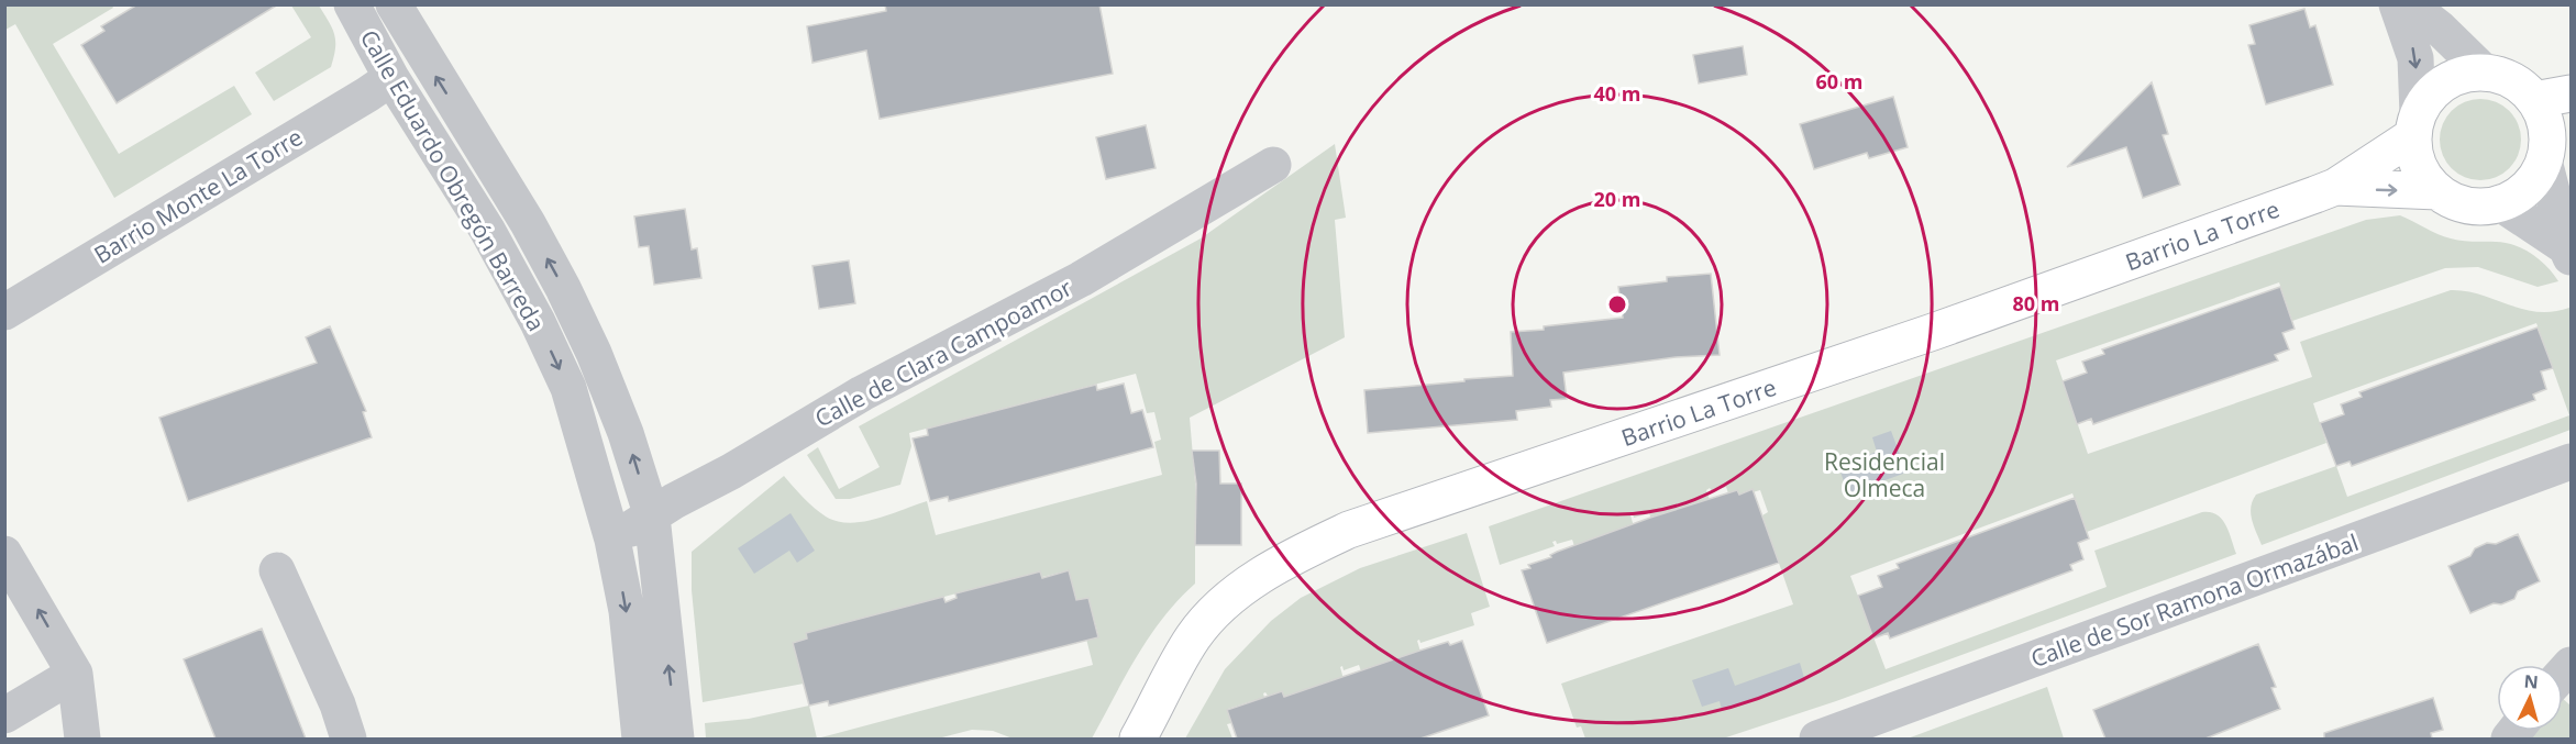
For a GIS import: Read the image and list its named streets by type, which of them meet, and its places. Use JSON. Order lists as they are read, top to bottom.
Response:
{
  "streets": {
    "main road": ["Barrio La Torre"],
    "street": [
      "Calle Eduardo Obregón Barreda",
      "Barrio Monte La Torre",
      "Calle de Clara Campoamor",
      "Calle de Sor Ramona Ormazábal"
    ]
  },
  "crossings": [
    ["Calle Eduardo Obregón Barreda", "Barrio Monte La Torre"],
    ["Calle Eduardo Obregón Barreda", "Calle de Clara Campoamor"]
  ],
  "parks": ["Residencial Olmeca"],
  "north": "top",
  "rings": [
    "60 m",
    "40 m",
    "20 m",
    "80 m"
  ]
}
